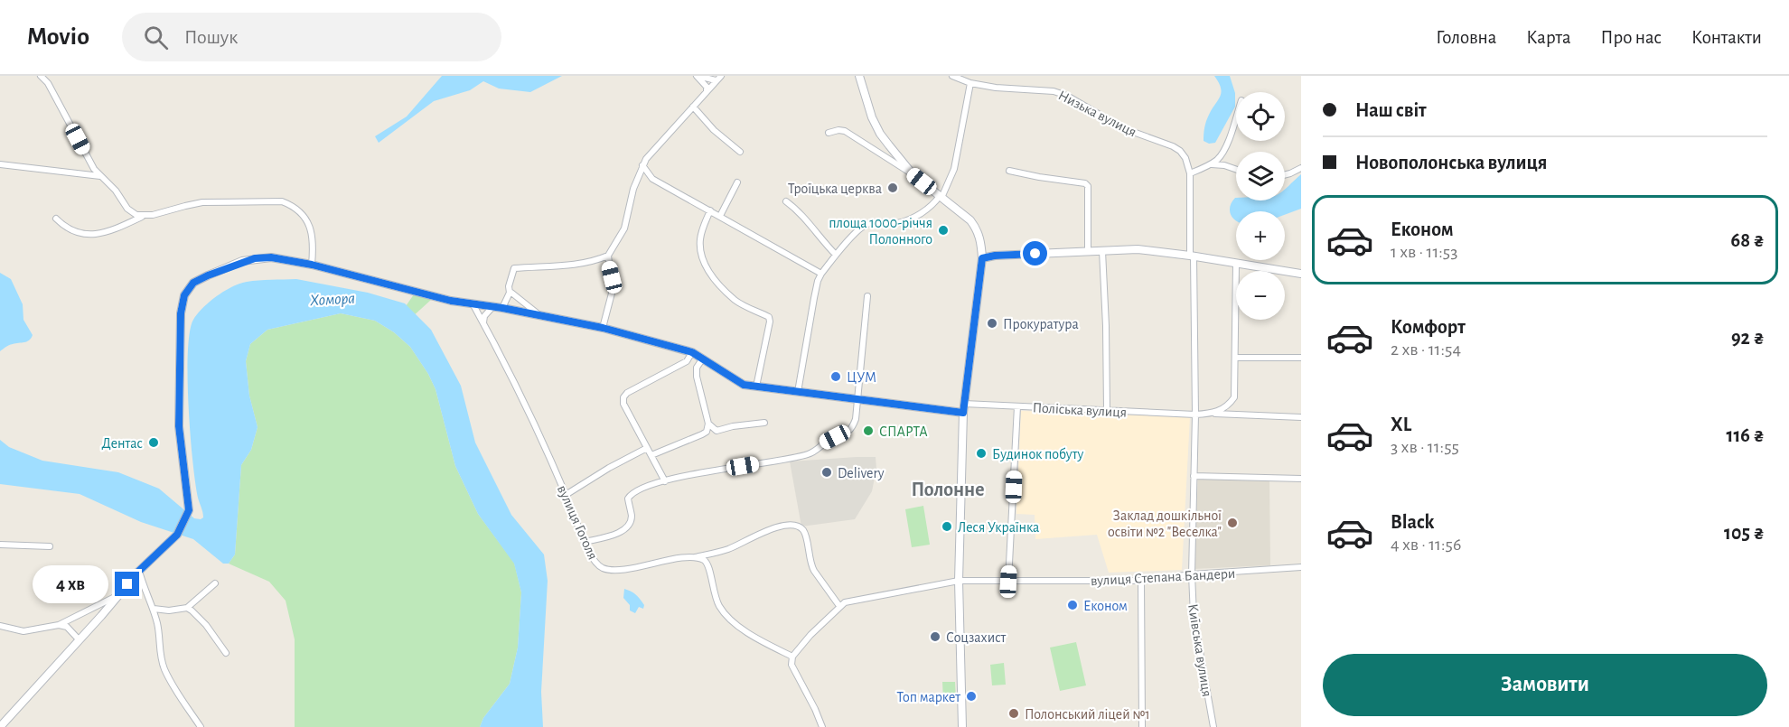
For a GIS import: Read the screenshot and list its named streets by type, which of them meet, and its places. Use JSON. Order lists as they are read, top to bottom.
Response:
{
  "streets": {
    "street": [
      "Низька вулиця",
      "Поліська вулиця",
      "вулиця Гоголя",
      "вулиця Степана Бандери",
      "Київська вулиця"
    ]
  },
  "crossings": [
    ["Низька вулиця", "Київська вулиця"],
    ["Поліська вулиця", "Київська вулиця"],
    ["вулиця Гоголя", "вулиця Степана Бандери"],
    ["вулиця Степана Бандери", "Київська вулиця"]
  ],
  "districts": ["Полонне"],
  "water": ["Хомора"],
  "places": [
    "Троїцька церква",
    "площа 1000-річчя Полонного",
    "Прокуратура",
    "ЦУМ",
    "СПАРТА",
    "Дентас",
    "Будинок побуту",
    "Delivery",
    "Заклад дошкільної освіти №2 \"Веселка\"",
    "Леся Українка",
    "Економ",
    "Соцзахист",
    "Топ маркет",
    "Полонський ліцей №1"
  ],
  "page": {
    "header": "Movio",
    "search": "Пошук",
    "nav": [
      "Головна",
      "Карта",
      "Про нас",
      "Контакти"
    ],
    "banner": ["Наш світ", "Новополонська вулиця"],
    "map_buttons": ["+", "−"],
    "list": [
      {
        "name": "Економ",
        "note": "1 хв · 11:53",
        "value": "68 ₴"
      },
      {
        "name": "Комфорт",
        "note": "2 хв · 11:54",
        "value": "92 ₴"
      },
      {
        "name": "XL",
        "note": "3 хв · 11:55",
        "value": "116 ₴"
      },
      {
        "name": "Black",
        "note": "4 хв · 11:56",
        "value": "105 ₴"
      }
    ],
    "bubble": "4 хв",
    "buttons": "Замовити"
  }
}
